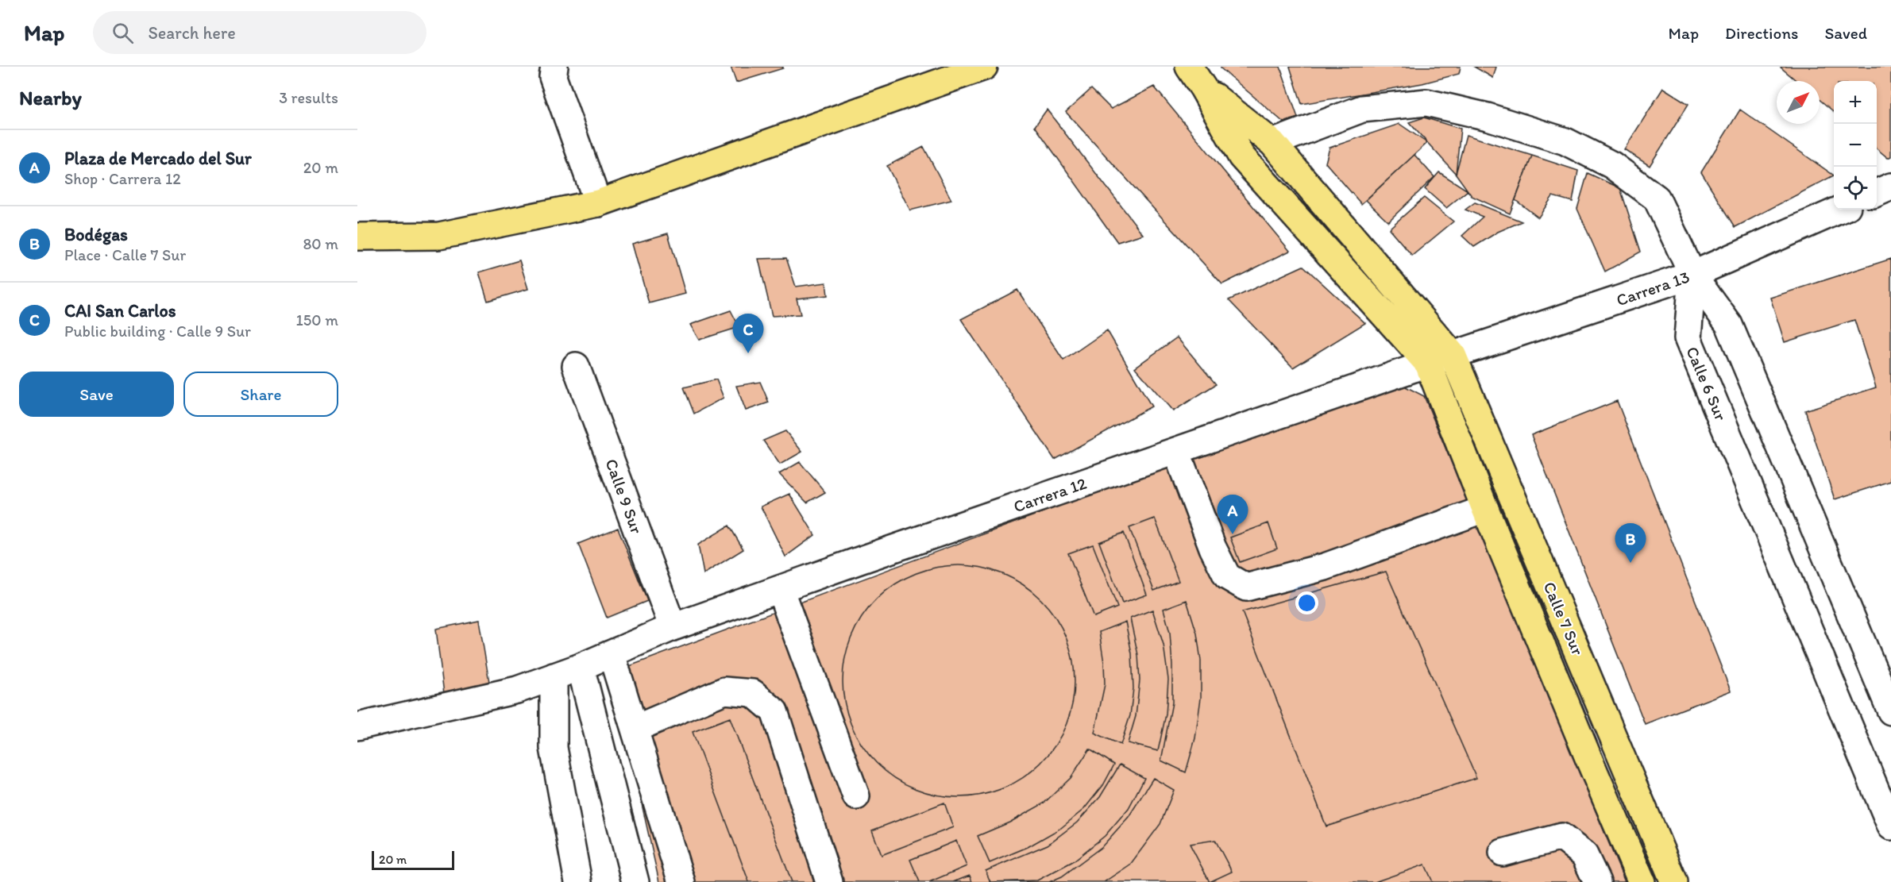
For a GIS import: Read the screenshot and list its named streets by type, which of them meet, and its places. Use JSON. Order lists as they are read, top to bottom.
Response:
{
  "streets": {
    "main road": ["Calle 7 Sur"],
    "street": [
      "Carrera 13",
      "Calle 6 Sur",
      "Carrera 12",
      "Calle 9 Sur"
    ]
  },
  "crossings": [
    ["Carrera 13", "Calle 6 Sur"],
    ["Carrera 13", "Carrera 12"],
    ["Carrera 13", "Calle 7 Sur"],
    ["Carrera 12", "Calle 9 Sur"],
    ["Carrera 12", "Calle 7 Sur"]
  ],
  "scale_bar": "20 m",
  "north": "top right",
  "page": {
    "header": "Map",
    "search": "Search here",
    "nav": ["Map", "Directions", "Saved"],
    "heading": ["Nearby", "3 results"],
    "map_buttons": ["+", "−"],
    "list": [
      {
        "mark": "A",
        "name": "Plaza de Mercado del Sur",
        "note": "Shop · Carrera 12",
        "value": "20 m"
      },
      {
        "mark": "B",
        "name": "Bodégas",
        "note": "Place · Calle 7 Sur",
        "value": "80 m"
      },
      {
        "mark": "C",
        "name": "CAI San Carlos",
        "note": "Public building · Calle 9 Sur",
        "value": "150 m"
      }
    ],
    "pins": ["C", "A", "B"],
    "buttons": ["Save", "Share"],
    "scale": "20 m"
  }
}
